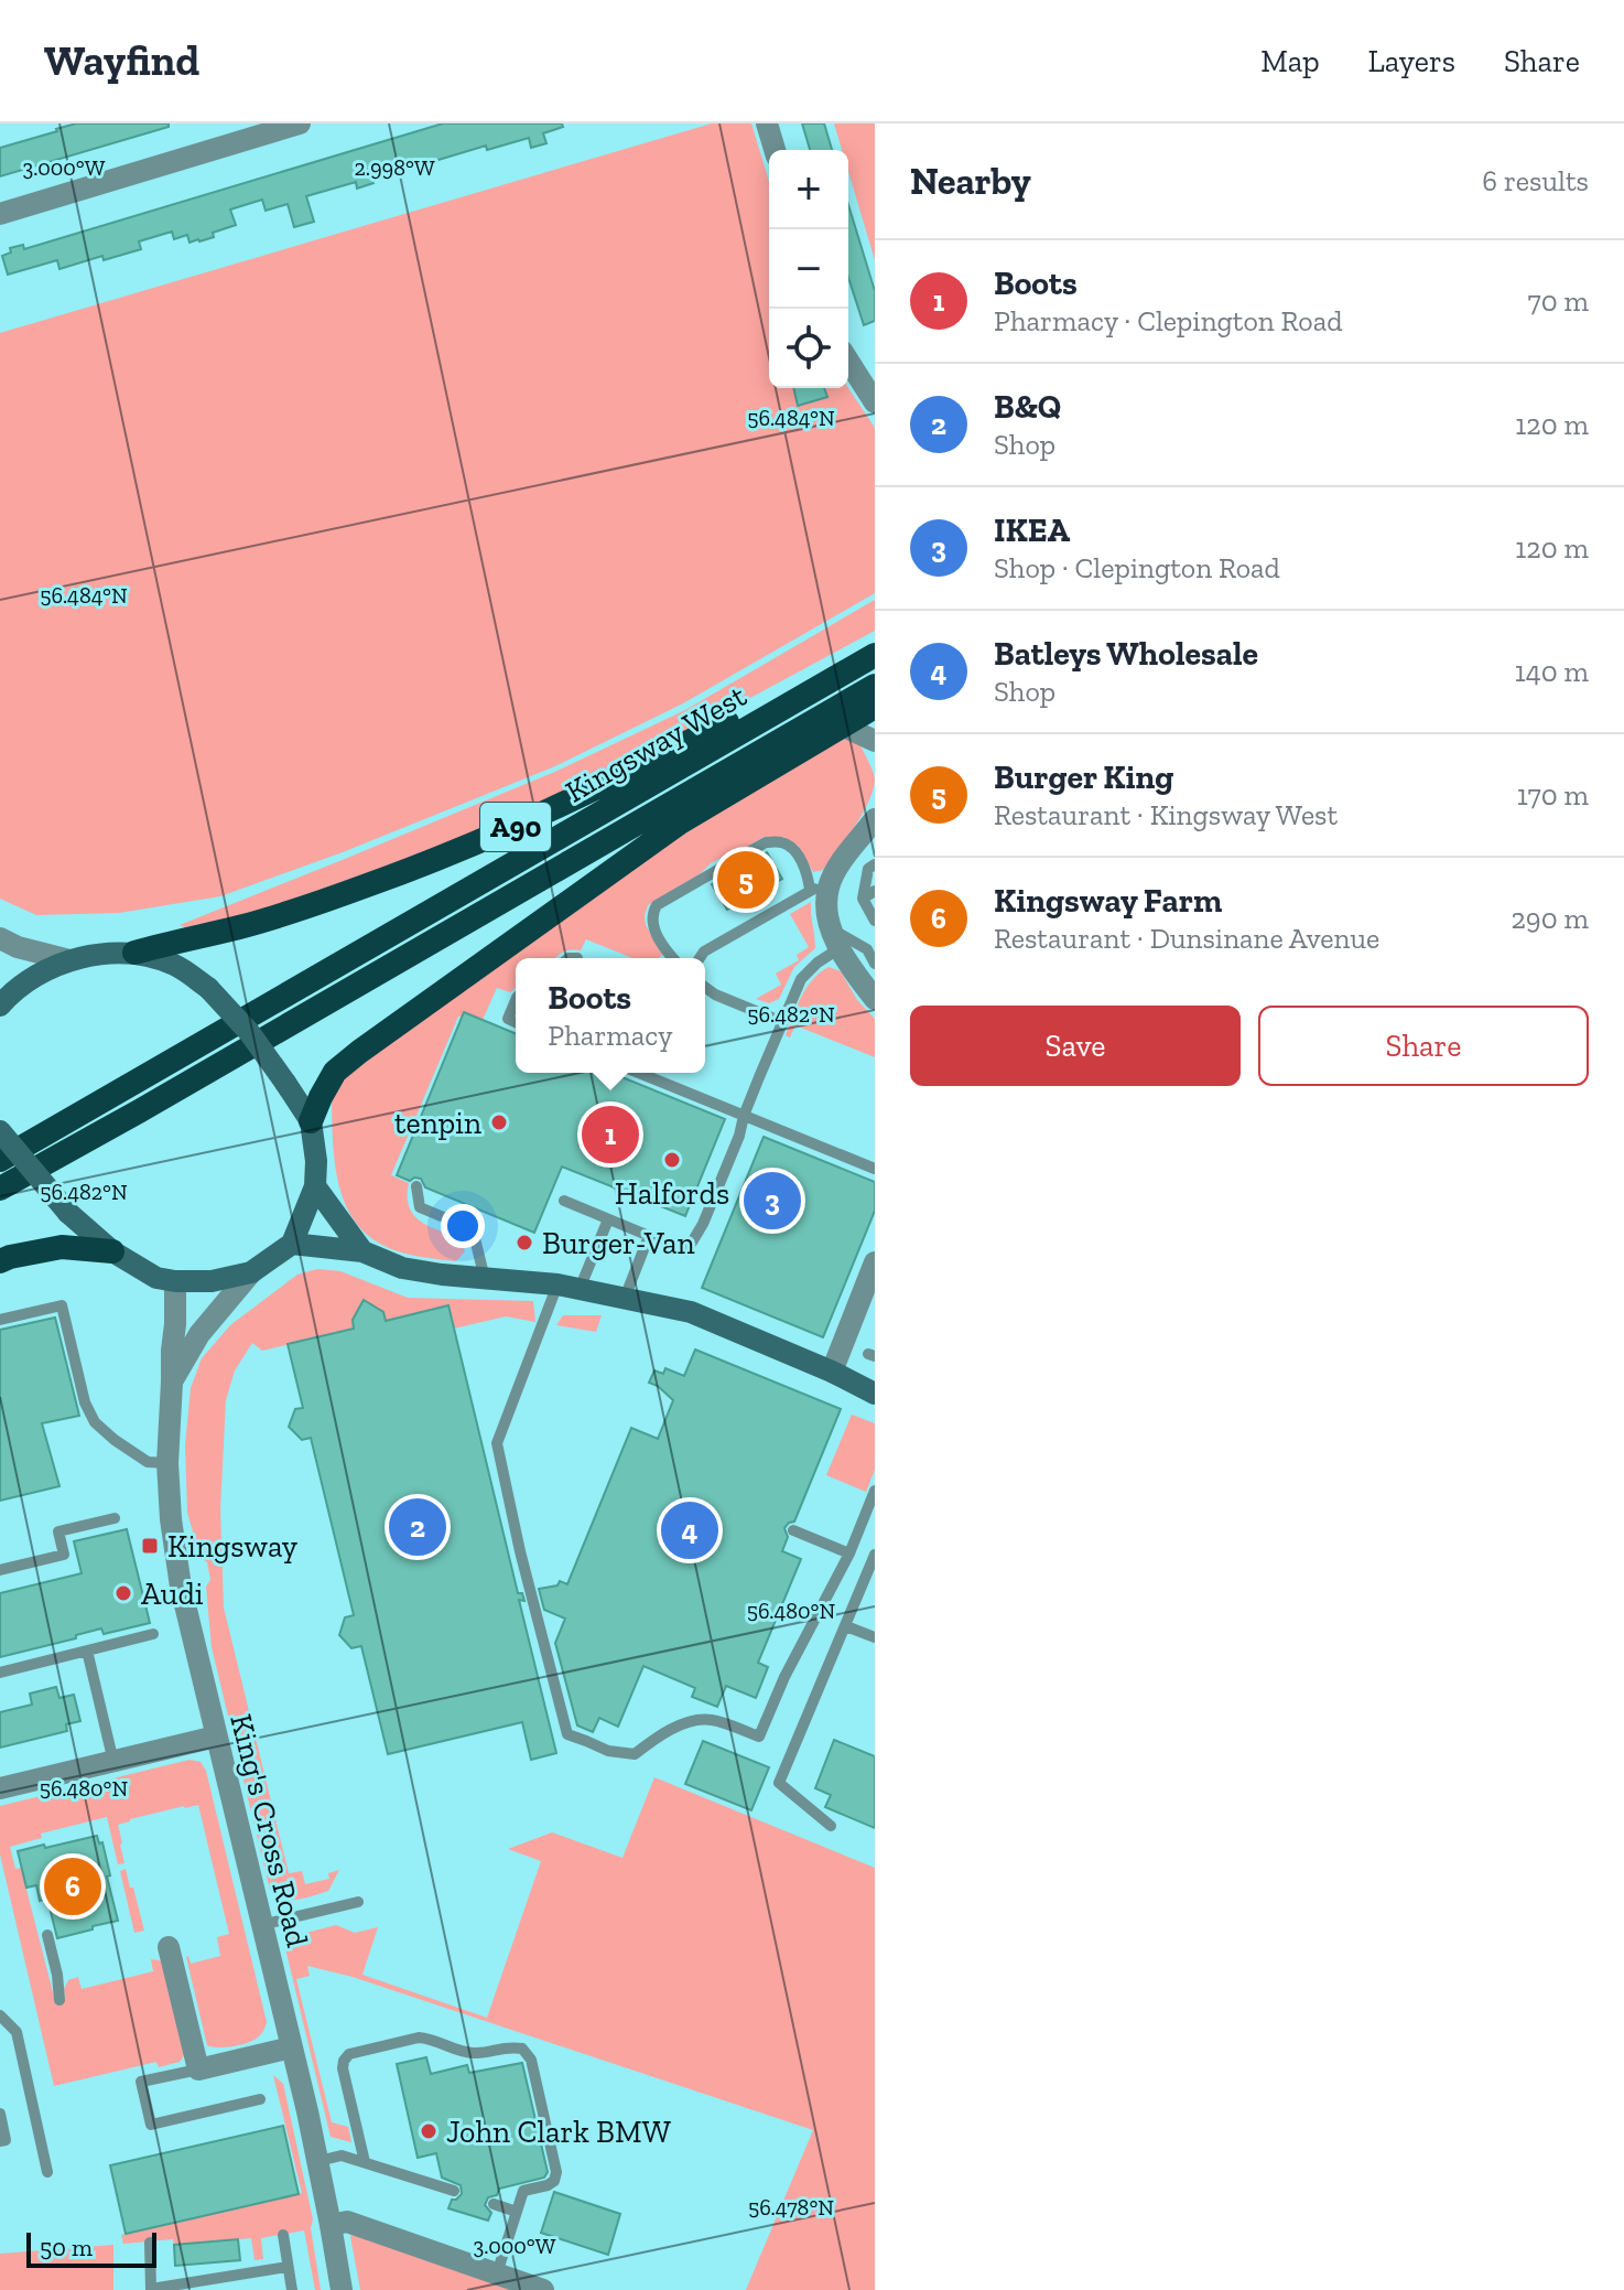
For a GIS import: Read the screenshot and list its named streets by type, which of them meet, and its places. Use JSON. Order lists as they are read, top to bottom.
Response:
{
  "streets": {
    "highway": ["Kingsway West", "A90"],
    "street": ["King's Cross Road"]
  },
  "places": {
    "other": [
      "tenpin",
      "Halfords",
      "Burger-Van",
      "Audi",
      "John Clark BMW"
    ],
    "transit": ["Kingsway"]
  },
  "scale_bar": "50 m",
  "page": {
    "header": "Wayfind",
    "nav": ["Map", "Layers", "Share"],
    "heading": ["Nearby", "6 results"],
    "map_buttons": ["+", "−"],
    "list": [
      {
        "mark": "1",
        "name": "Boots",
        "note": "Pharmacy · Clepington Road",
        "value": "70 m"
      },
      {
        "mark": "2",
        "name": "B&Q",
        "note": "Shop",
        "value": "120 m"
      },
      {
        "mark": "3",
        "name": "IKEA",
        "note": "Shop · Clepington Road",
        "value": "120 m"
      },
      {
        "mark": "4",
        "name": "Batleys Wholesale",
        "note": "Shop",
        "value": "140 m"
      },
      {
        "mark": "5",
        "name": "Burger King",
        "note": "Restaurant · Kingsway West",
        "value": "170 m"
      },
      {
        "mark": "6",
        "name": "Kingsway Farm",
        "note": "Restaurant · Dunsinane Avenue",
        "value": "290 m"
      }
    ],
    "pins": [
      "5",
      "1",
      "3",
      "2",
      "4",
      "6"
    ],
    "popup": ["Boots", "Pharmacy"],
    "buttons": ["Save", "Share"],
    "scale": "50 m"
  },
  "coordinates": [
    "3.000°W",
    "2.998°W",
    "56.484°N",
    "56.482°N",
    "56.480°N",
    "56.478°N"
  ]
}
